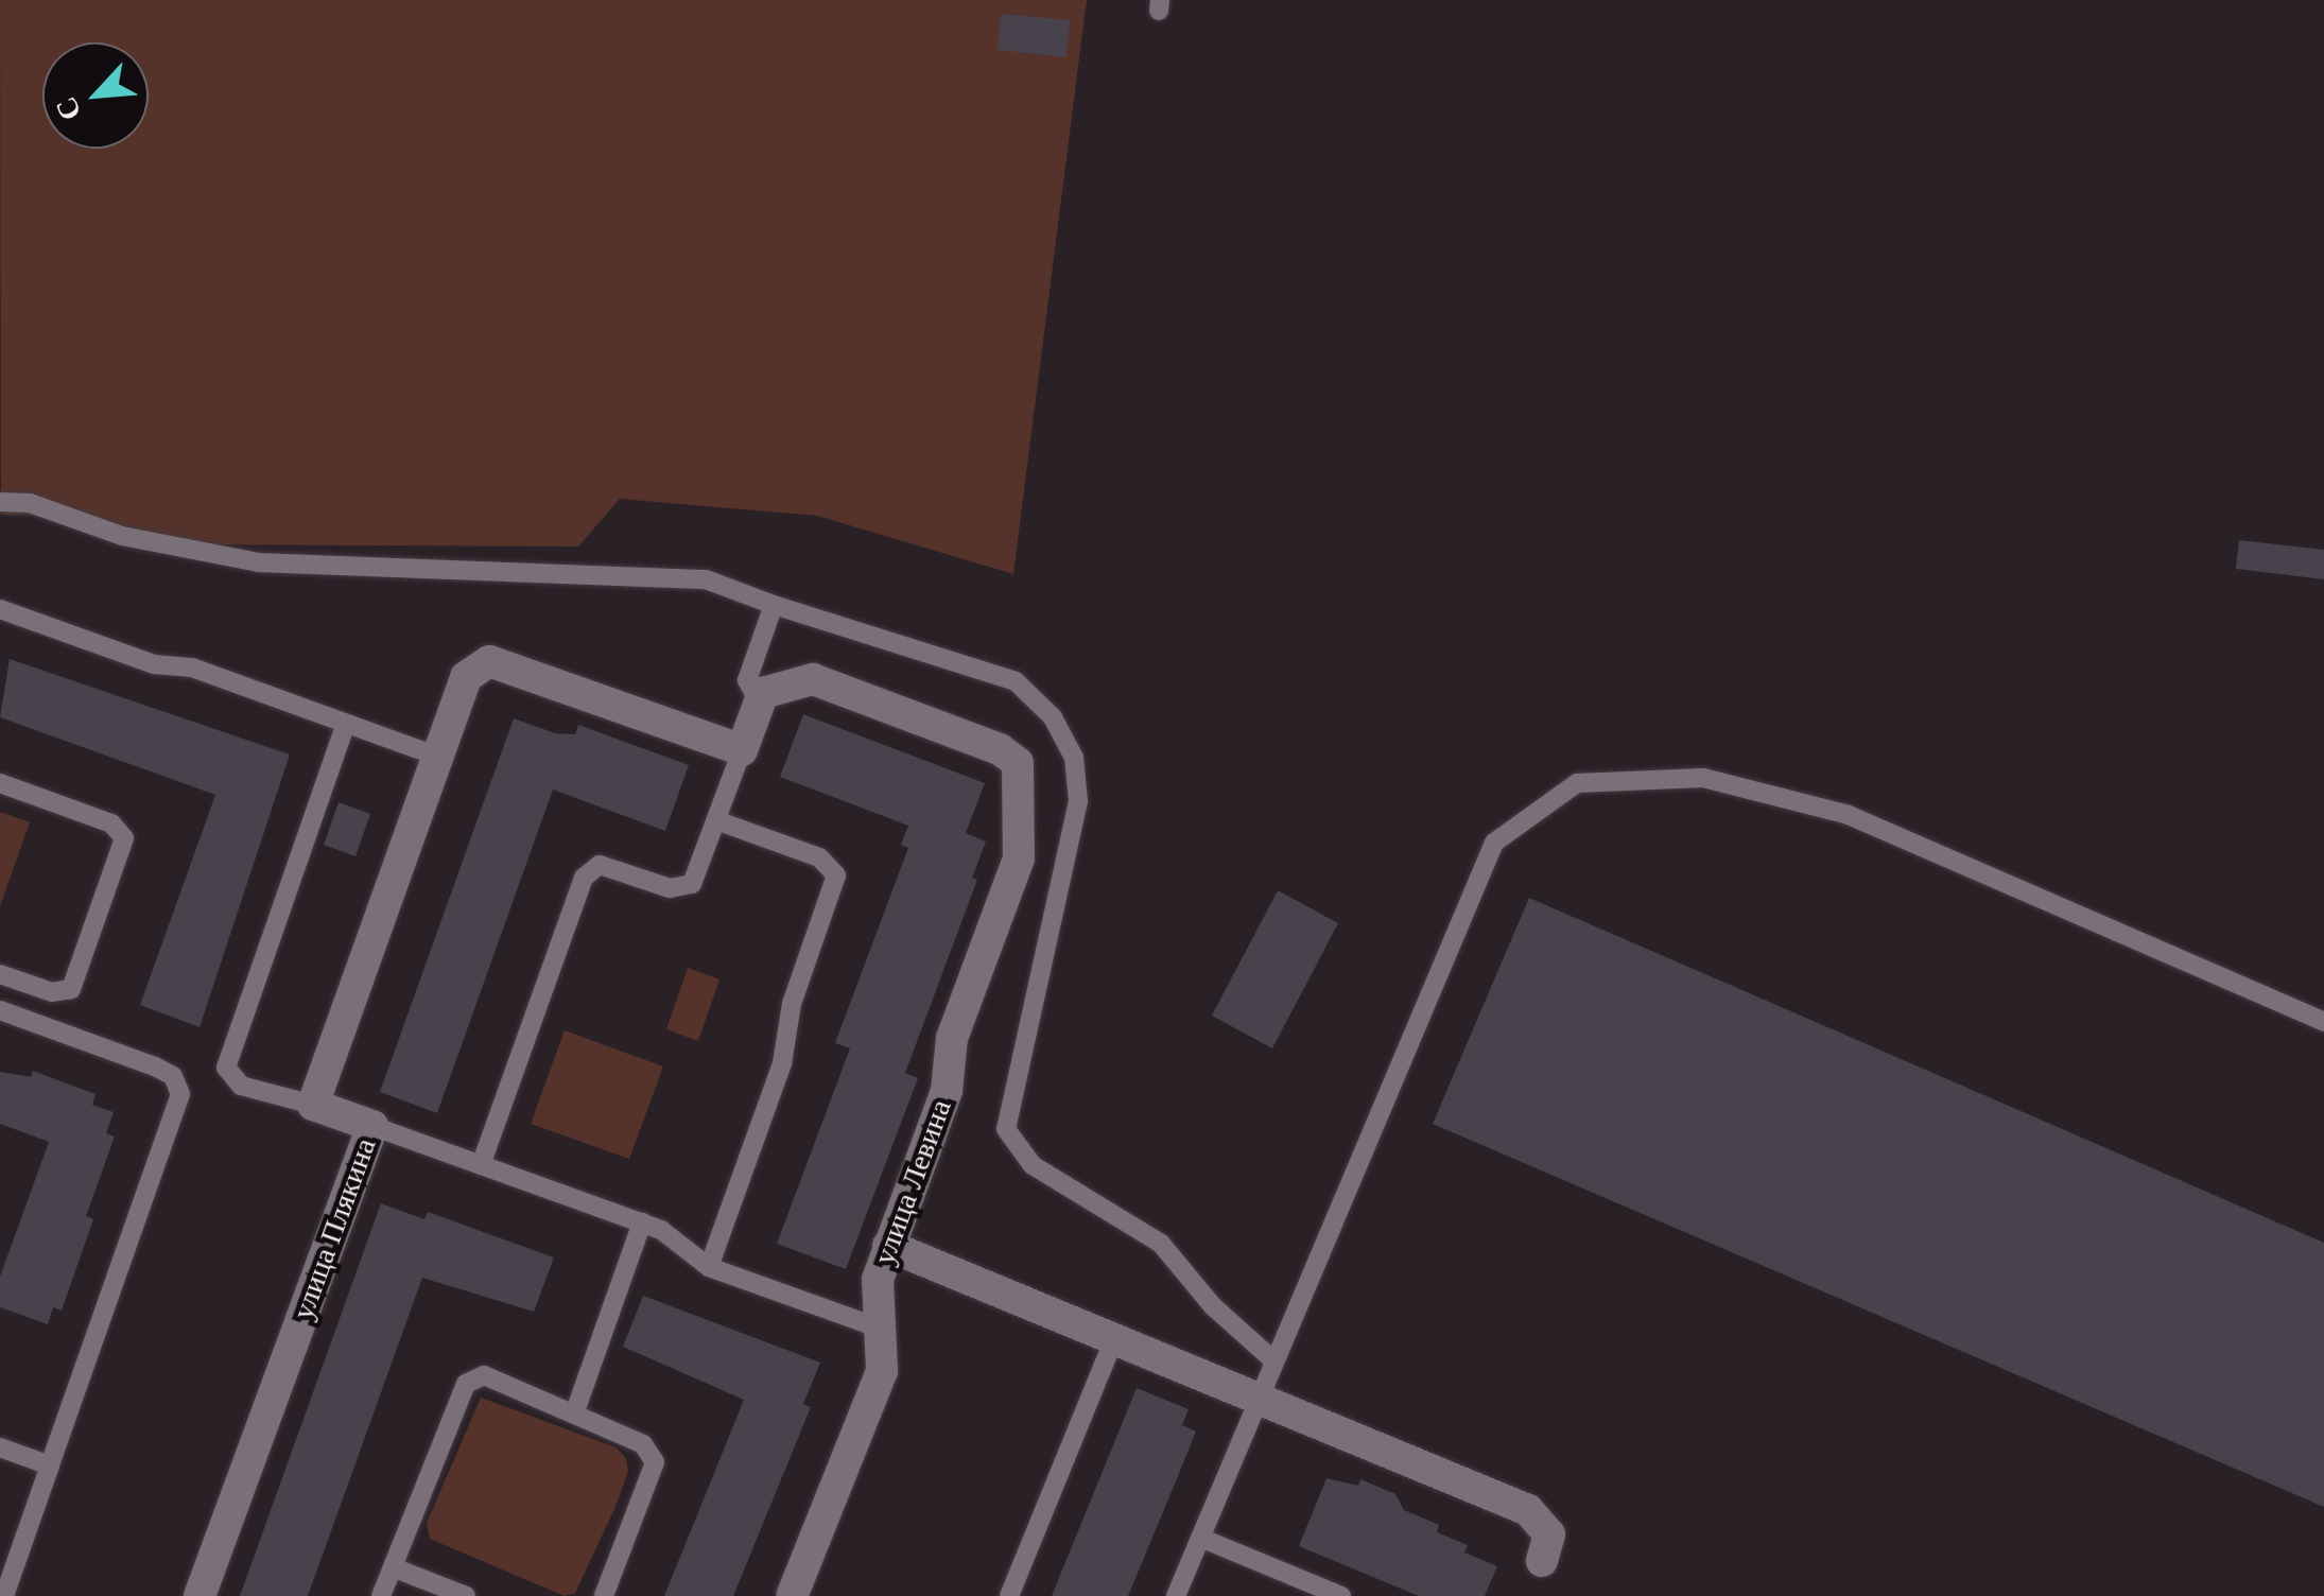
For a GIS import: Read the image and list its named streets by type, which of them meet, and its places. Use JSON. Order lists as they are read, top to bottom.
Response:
{
  "streets": {
    "street": ["улица Левина", "улица Плякина"]
  },
  "north": "bottom left"
}
